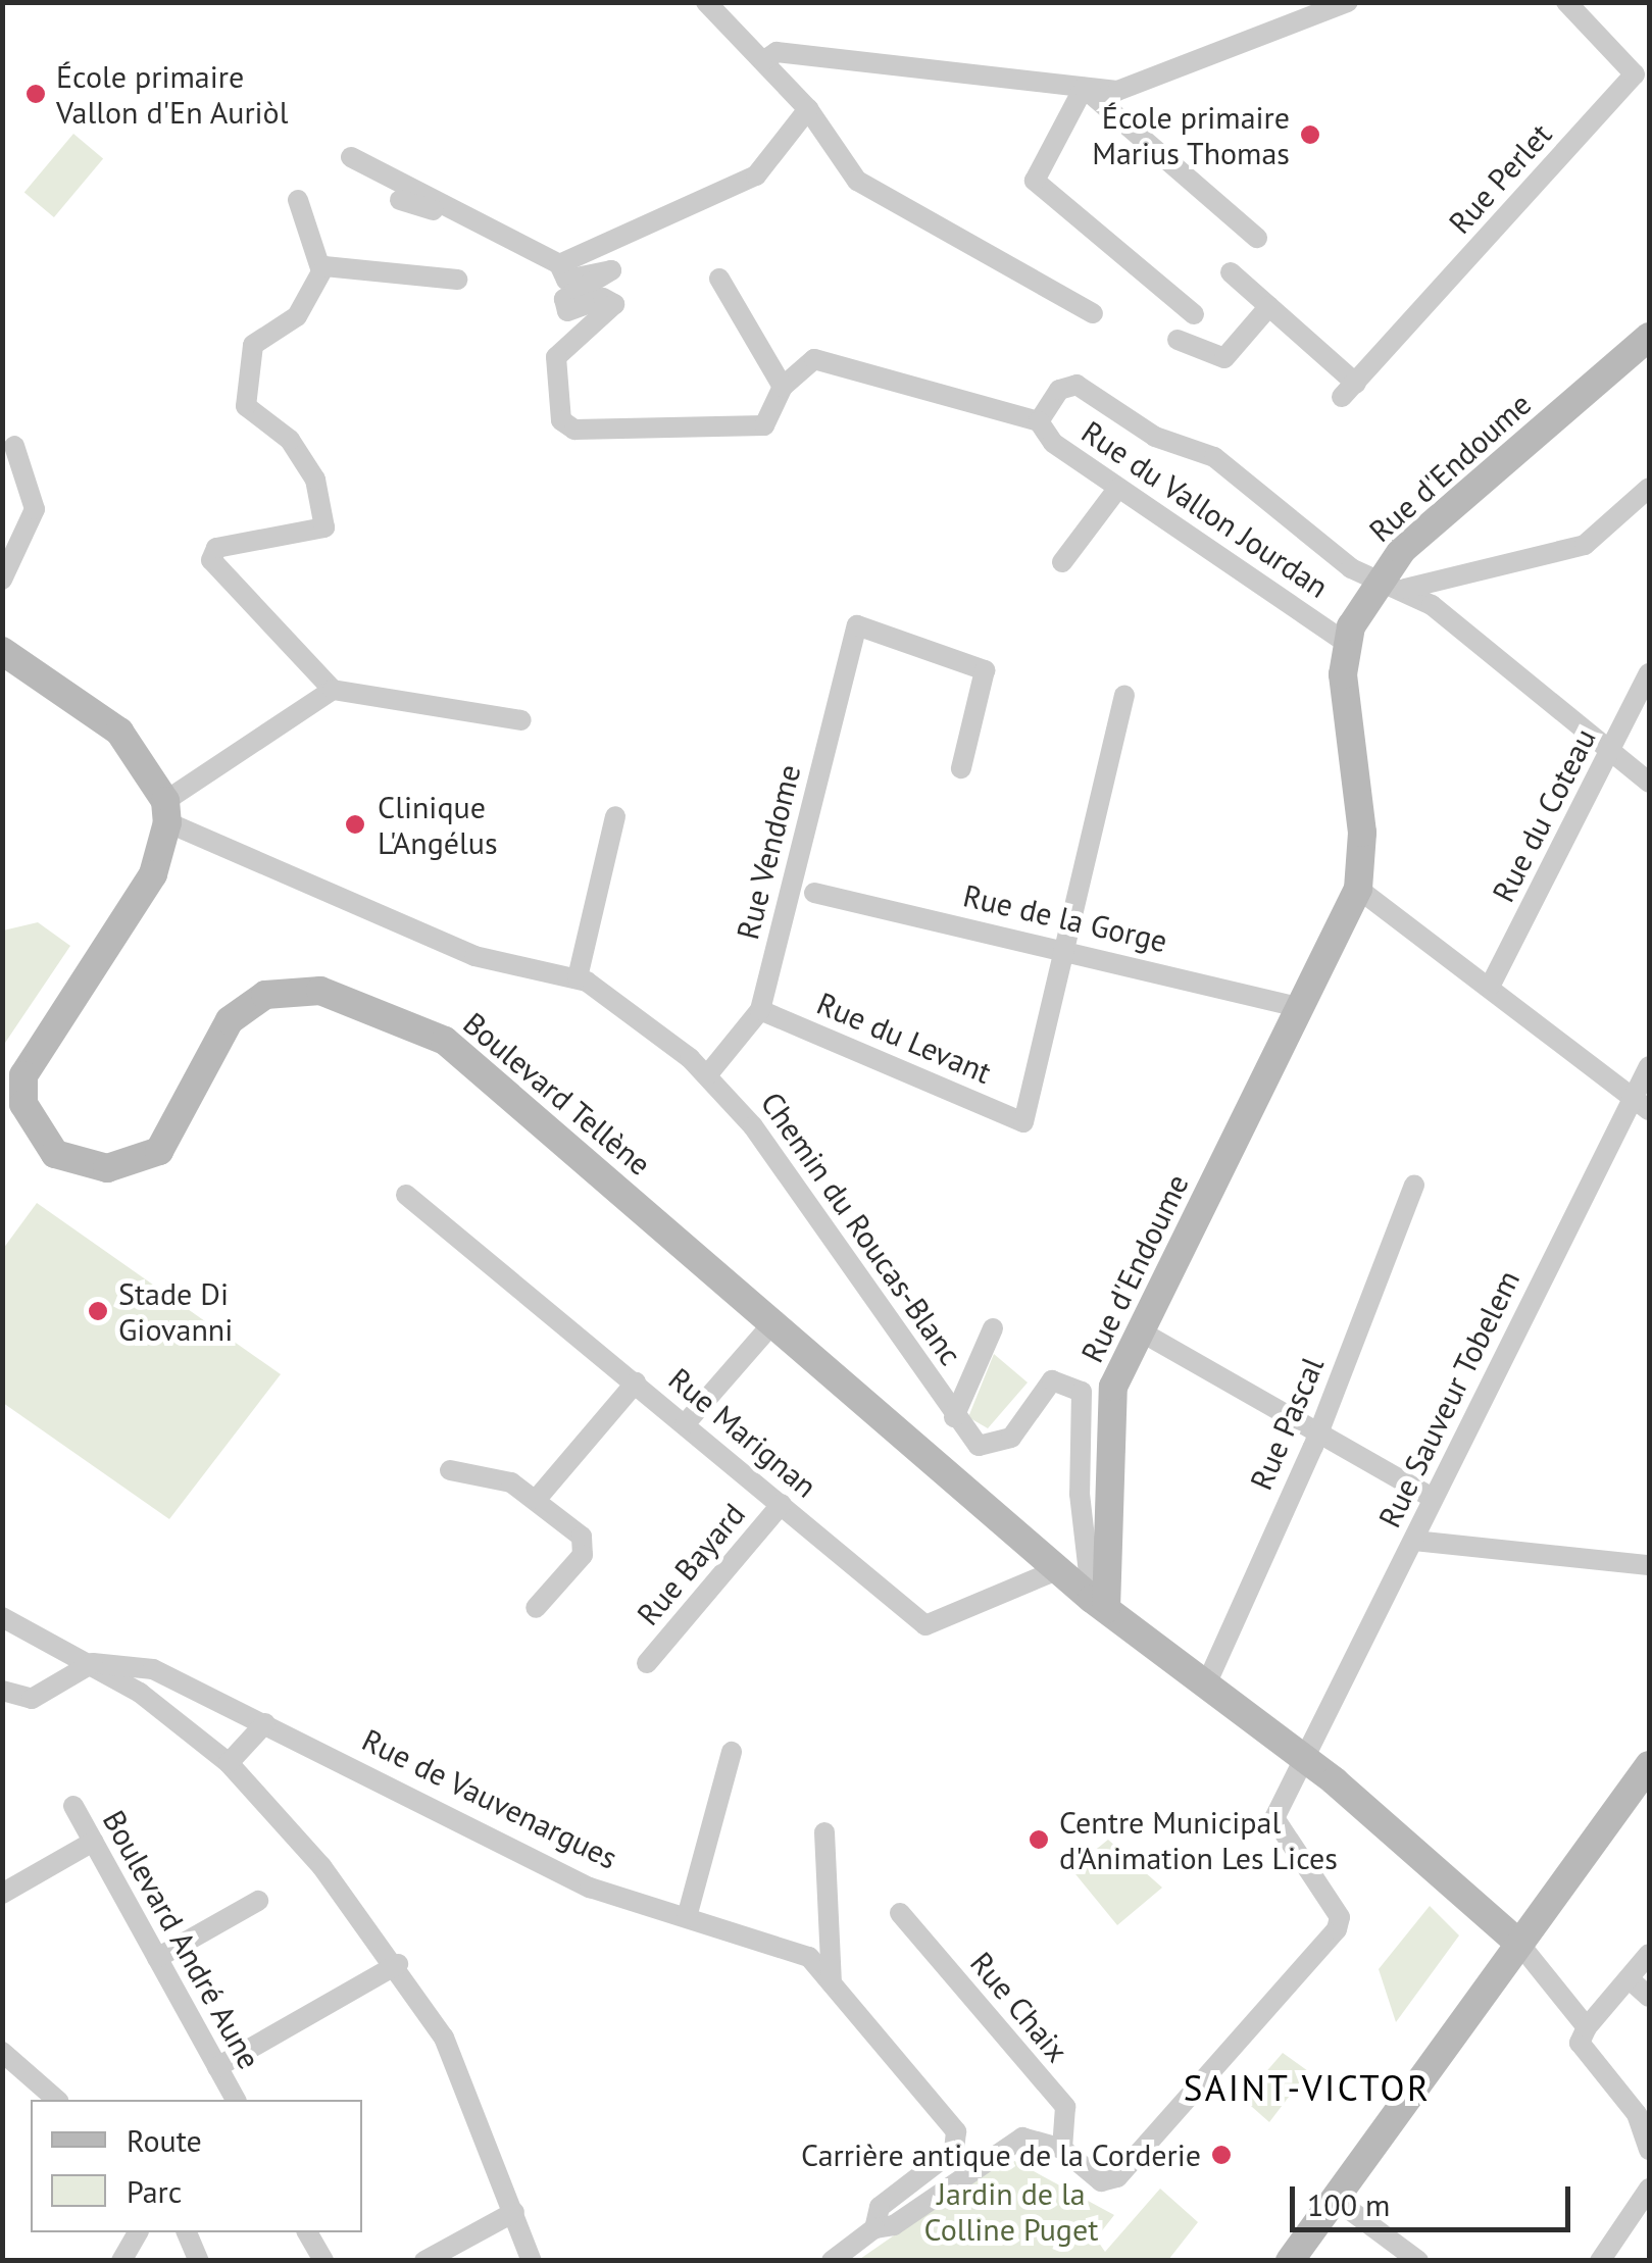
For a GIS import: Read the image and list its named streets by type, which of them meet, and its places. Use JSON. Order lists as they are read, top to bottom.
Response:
{
  "streets": {
    "street": [
      "Rue Perlet",
      "Rue d'Endoume",
      "Rue du Vallon Jourdan",
      "Rue du Coteau",
      "Rue Vendome",
      "Rue de la Gorge",
      "Rue du Levant",
      "Boulevard Tellène",
      "Chemin du Roucas-Blanc",
      "Rue Sauveur Tobelem",
      "Rue Pascal",
      "Rue Marignan",
      "Rue Bayard",
      "Rue de Vauvenargues",
      "Boulevard André Aune",
      "Rue Chaix"
    ]
  },
  "crossings": [
    ["Rue d'Endoume", "Rue du Vallon Jourdan"],
    ["Rue d'Endoume", "Rue de la Gorge"],
    ["Rue d'Endoume", "Boulevard Tellène"],
    ["Rue d'Endoume", "Chemin du Roucas-Blanc"],
    ["Rue Vendome", "Rue du Levant"],
    ["Rue Vendome", "Chemin du Roucas-Blanc"],
    ["Rue de la Gorge", "Rue du Levant"],
    ["Boulevard Tellène", "Chemin du Roucas-Blanc"],
    ["Boulevard Tellène", "Rue Marignan"],
    ["Rue Sauveur Tobelem", "Rue Chaix"],
    ["Rue Marignan", "Rue Bayard"]
  ],
  "districts": ["SAINT-VICTOR"],
  "parks": ["Jardin de la Colline Puget"],
  "places": [
    "École primaire Vallon d'En Auriòl",
    "École primaire Marius Thomas",
    "Clinique L'Angélus",
    "Stade Di Giovanni",
    "Centre Municipal d'Animation Les Lices",
    "Carrière antique de la Corderie"
  ],
  "legend": ["Route", "Parc"],
  "scale_bar": "100 m"
}
